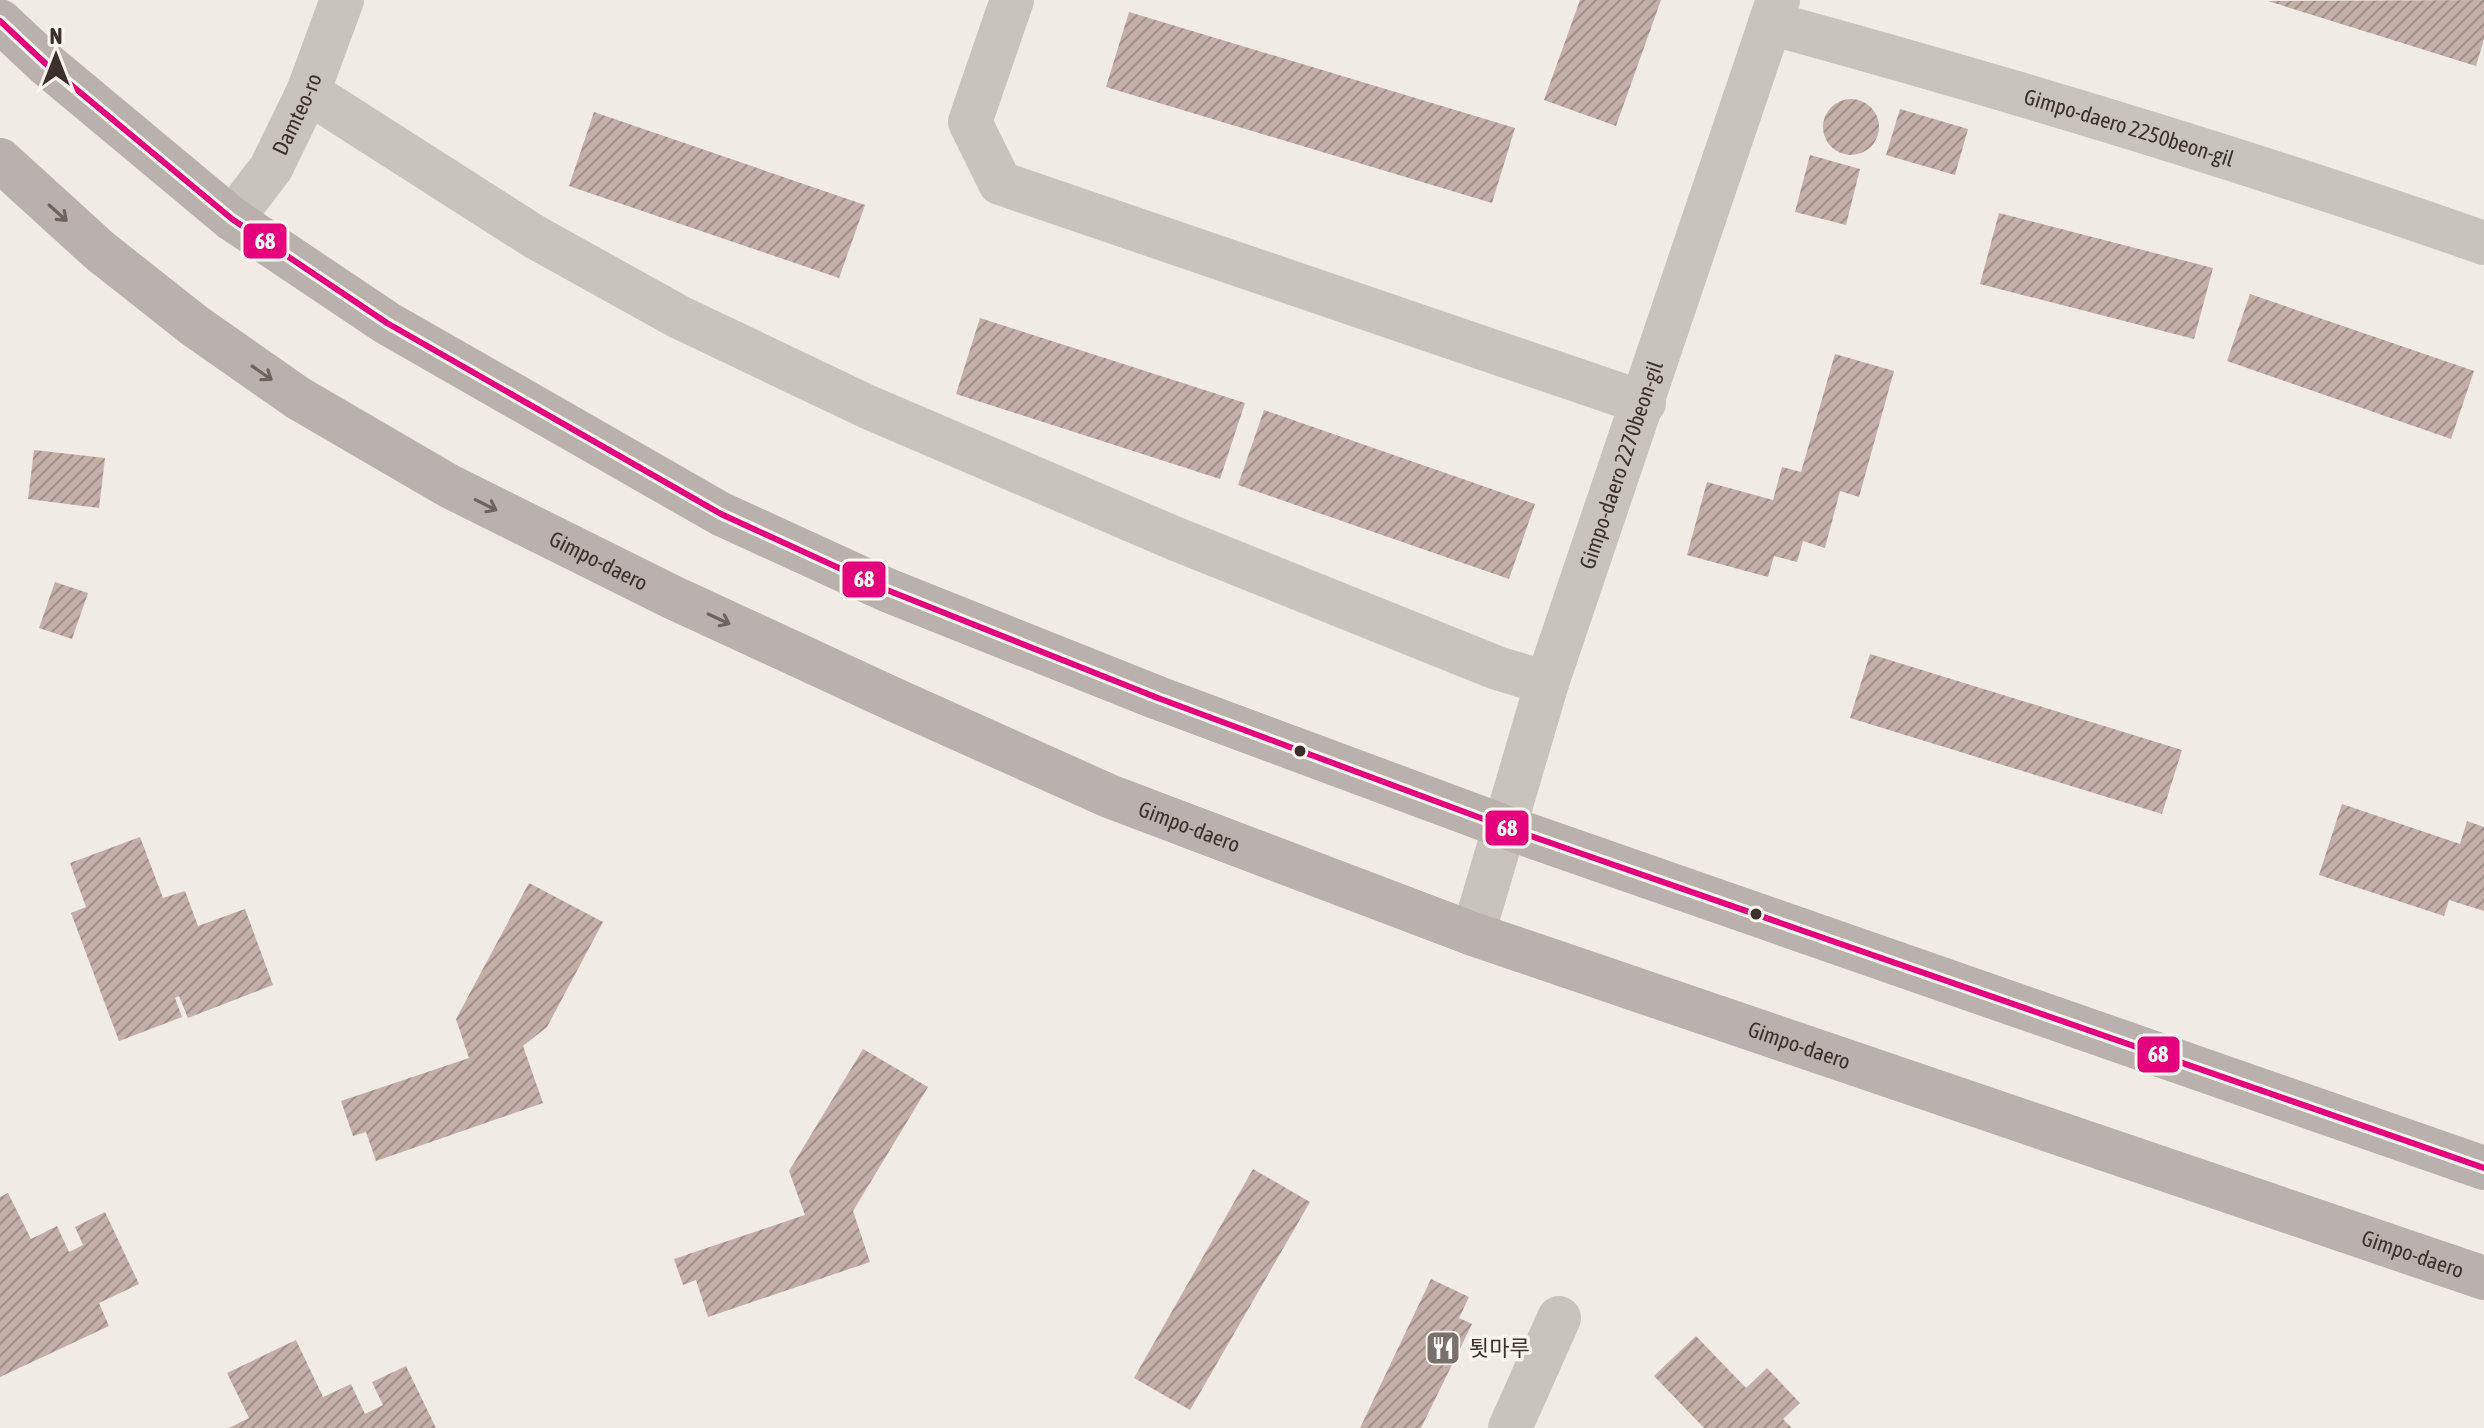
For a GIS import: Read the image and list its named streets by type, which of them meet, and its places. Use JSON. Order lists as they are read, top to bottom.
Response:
{
  "streets": {
    "main road": ["Gimpo-daero"],
    "street": ["Damteo-ro", "Gimpo-daero 2250beon-gil", "Gimpo-daero 2270beon-gil"]
  },
  "crossings": [
    ["Gimpo-daero 2250beon-gil", "Gimpo-daero 2270beon-gil"],
    ["Gimpo-daero 2270beon-gil", "Gimpo-daero"]
  ],
  "places": {
    "restaurant": ["툇마루"]
  },
  "lines": ["transit line 68"],
  "north": "top"
}
